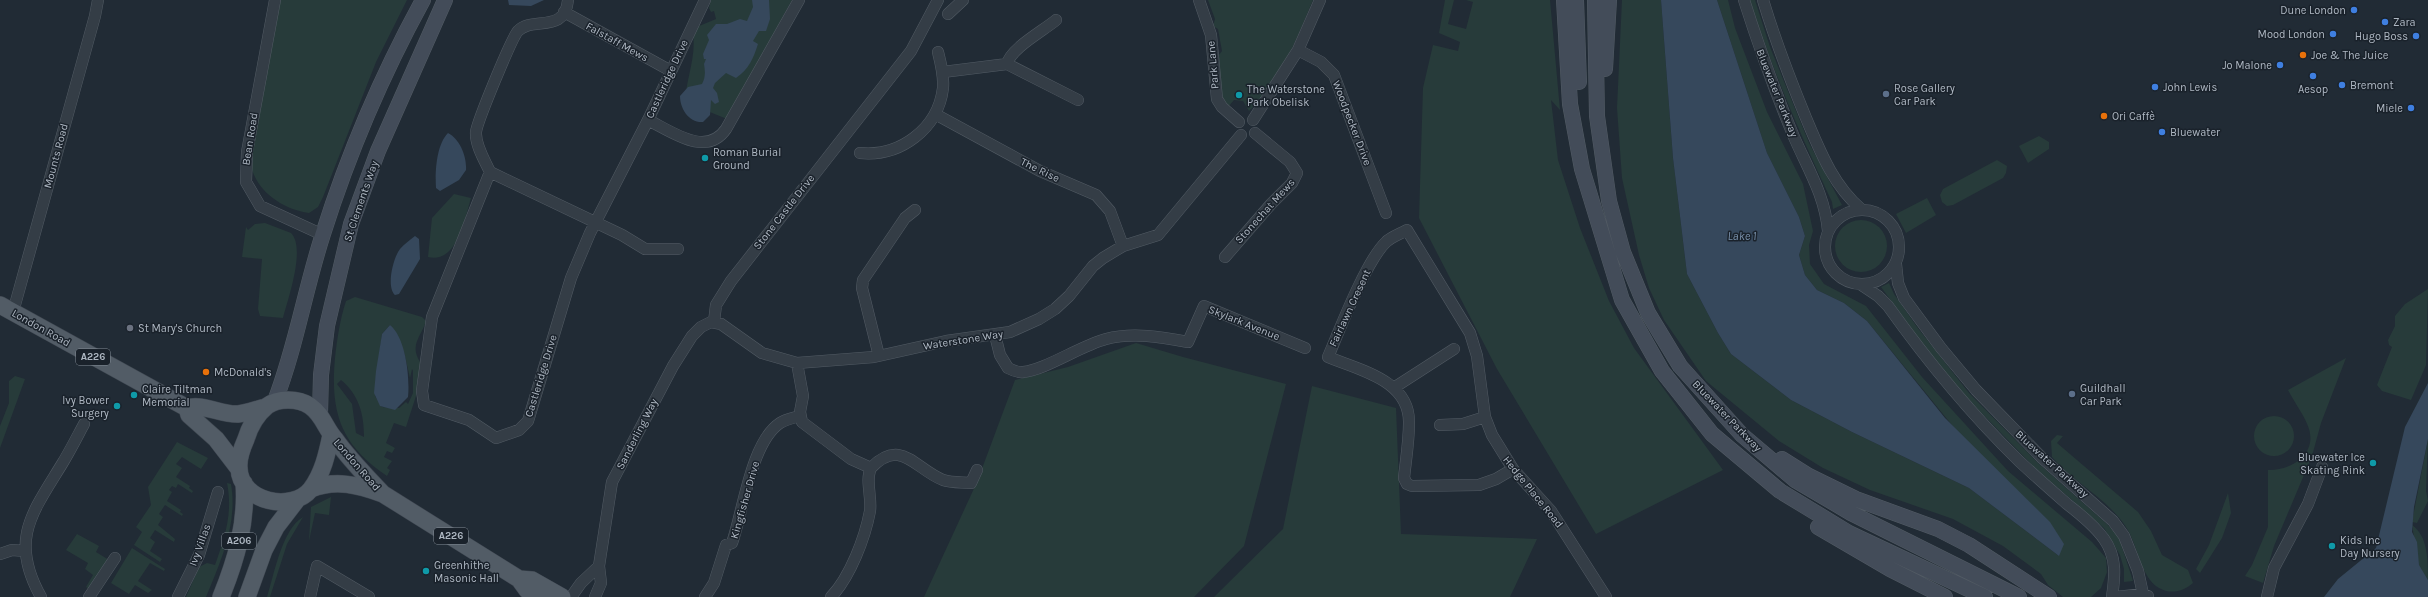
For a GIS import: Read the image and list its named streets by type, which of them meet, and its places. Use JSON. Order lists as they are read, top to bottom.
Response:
{
  "streets": {
    "main road": ["London Road", "A226", "A206"],
    "street": [
      "Falstaff Mews",
      "Park Lane",
      "Castleridge Drive",
      "Bluewater Parkway",
      "Woodpecker Drive",
      "Bean Road",
      "Mounts Road",
      "The Rise",
      "St Clements Way",
      "Stonechat Mews",
      "Stone Castle Drive",
      "Fairlawn Cresent",
      "Skylark Avenue",
      "Waterstone Way",
      "Sanderling Way",
      "Hedge Place Road",
      "Kingfisher Drive",
      "Ivy Villas"
    ]
  },
  "crossings": [
    ["Falstaff Mews", "Castleridge Drive"],
    ["Park Lane", "Stonechat Mews"],
    ["Park Lane", "Waterstone Way"],
    ["Bean Road", "St Clements Way"],
    ["Mounts Road", "London Road"],
    ["The Rise", "Waterstone Way"],
    ["St Clements Way", "London Road"],
    ["St Clements Way", "A206"],
    ["Stonechat Mews", "Waterstone Way"],
    ["Stone Castle Drive", "Waterstone Way"],
    ["Stone Castle Drive", "Sanderling Way"],
    ["Fairlawn Cresent", "Hedge Place Road"],
    ["Skylark Avenue", "Waterstone Way"],
    ["London Road", "A206"],
    ["Waterstone Way", "Sanderling Way"]
  ],
  "water": ["Lake 1"],
  "places": [
    "Dune London",
    "Zara",
    "Mood London",
    "Hugo Boss",
    "Joe & The Juice",
    "Jo Malone",
    "Aesop",
    "Bremont",
    "John Lewis",
    "Rose Gallery Car Park",
    "The Waterstone Park Obelisk",
    "Miele",
    "Ori Caffè",
    "Bluewater",
    "Roman Burial Ground",
    "St Mary's Church",
    "McDonald's",
    "Guildhall Car Park",
    "Claire Tiltman Memorial",
    "Ivy Bower Surgery",
    "Bluewater Ice Skating Rink",
    "Kids Inc Day Nursery",
    "Greenhithe Masonic Hall"
  ]
}
